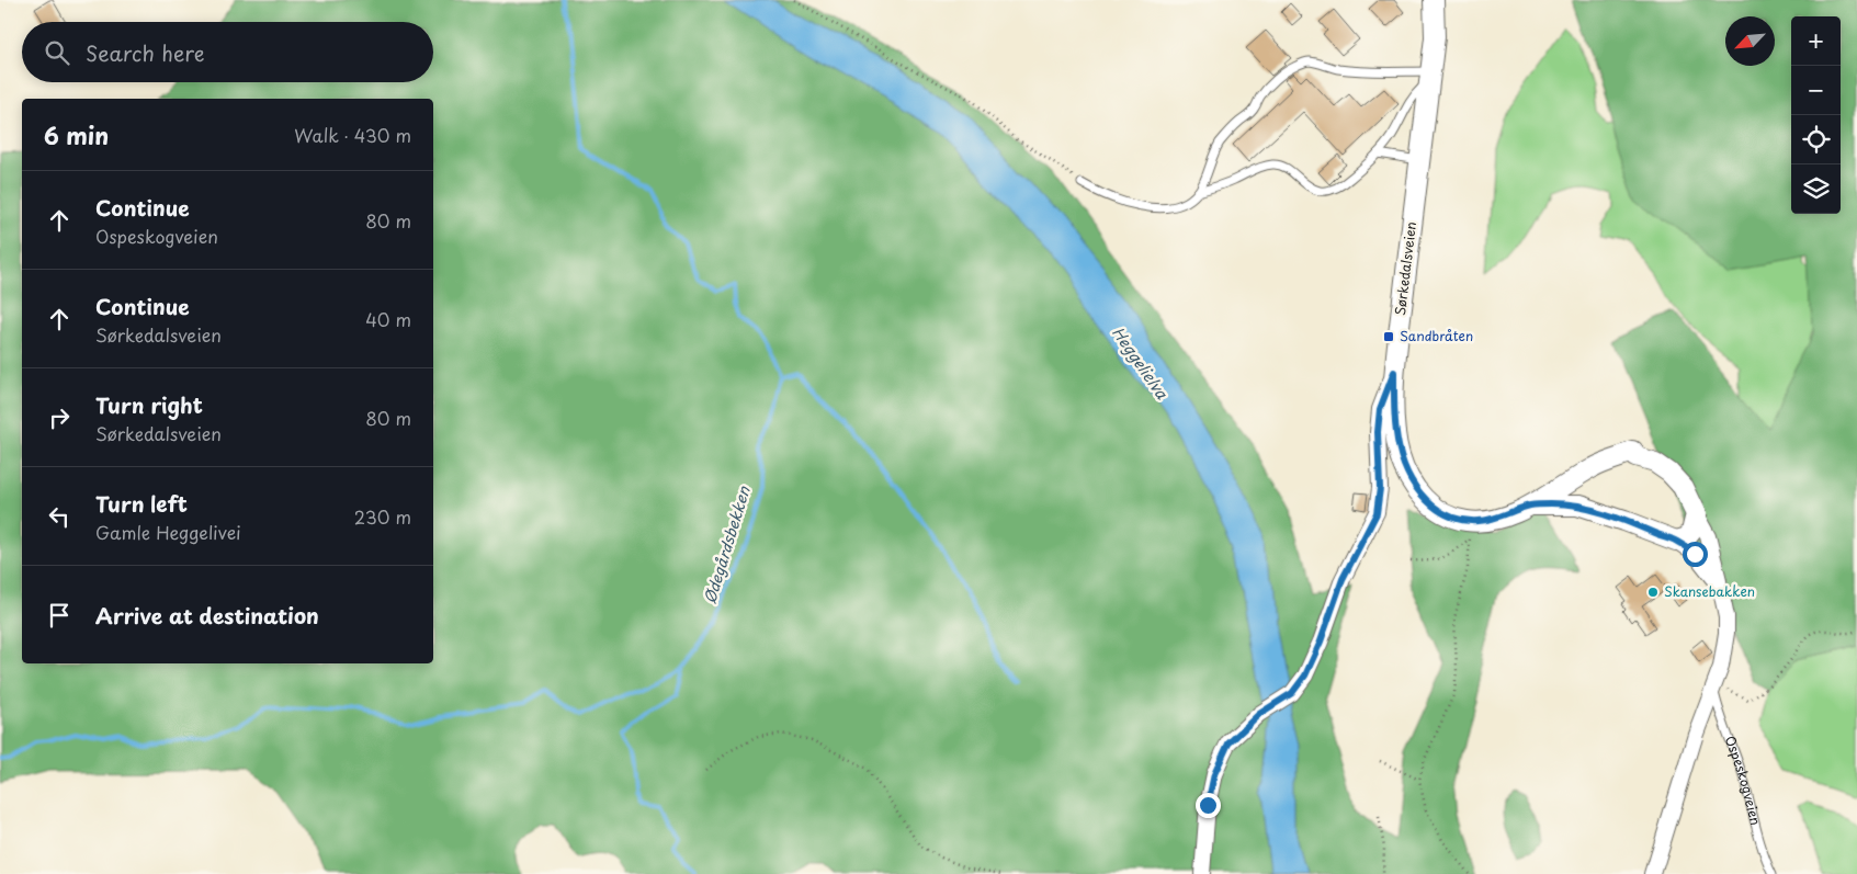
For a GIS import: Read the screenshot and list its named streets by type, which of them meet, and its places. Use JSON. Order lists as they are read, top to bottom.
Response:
{
  "streets": {
    "street": ["Sørkedalsveien"],
    "lane": ["Ospeskogveien"]
  },
  "water": ["Heggelielva", "Ødegårdsbekken"],
  "places": {
    "transit": ["Sandbråten"],
    "other": ["Skansebakken"]
  },
  "north": "bottom left",
  "page": {
    "map_buttons": ["+", "−"],
    "search": "Search here",
    "heading": ["6 min", "Walk · 430 m"],
    "list": [
      ["Continue", "Ospeskogveien", "80 m"],
      ["Continue", "Sørkedalsveien", "40 m"],
      ["Turn right", "Sørkedalsveien", "80 m"],
      ["Turn left", "Gamle Heggelivei", "230 m"],
      "Arrive at destination"
    ]
  }
}
